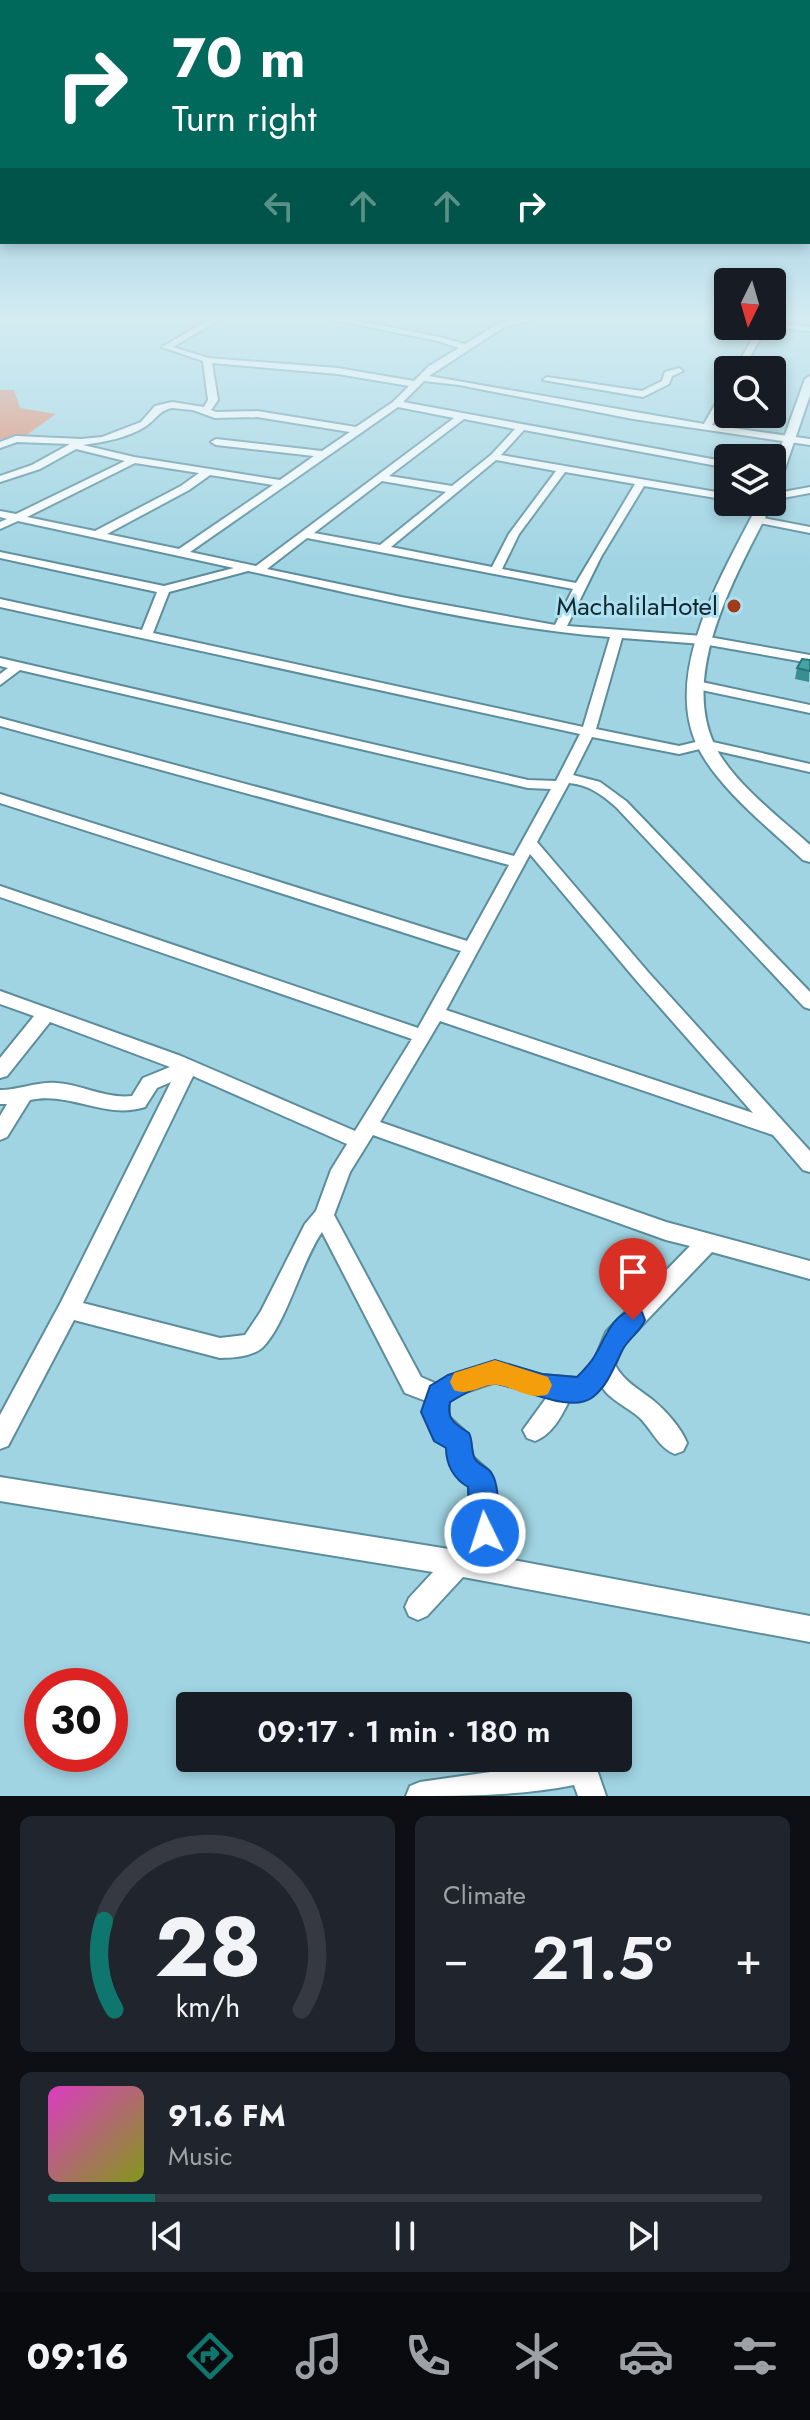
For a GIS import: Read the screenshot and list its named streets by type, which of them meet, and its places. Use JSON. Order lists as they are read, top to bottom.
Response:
{
  "places": ["MachalilaHotel"],
  "north": "bottom",
  "page": {
    "turn": ["70 m", "Turn right"],
    "limit": "30",
    "trip": "09:17 · 1 min · 180 m",
    "tile": "Climate",
    "heat": ["−", "21.5°", "+"],
    "song": ["91.6 FM", "Music"],
    "tabs": "09:16",
    "gauge": ["28", "km/h"]
  }
}
